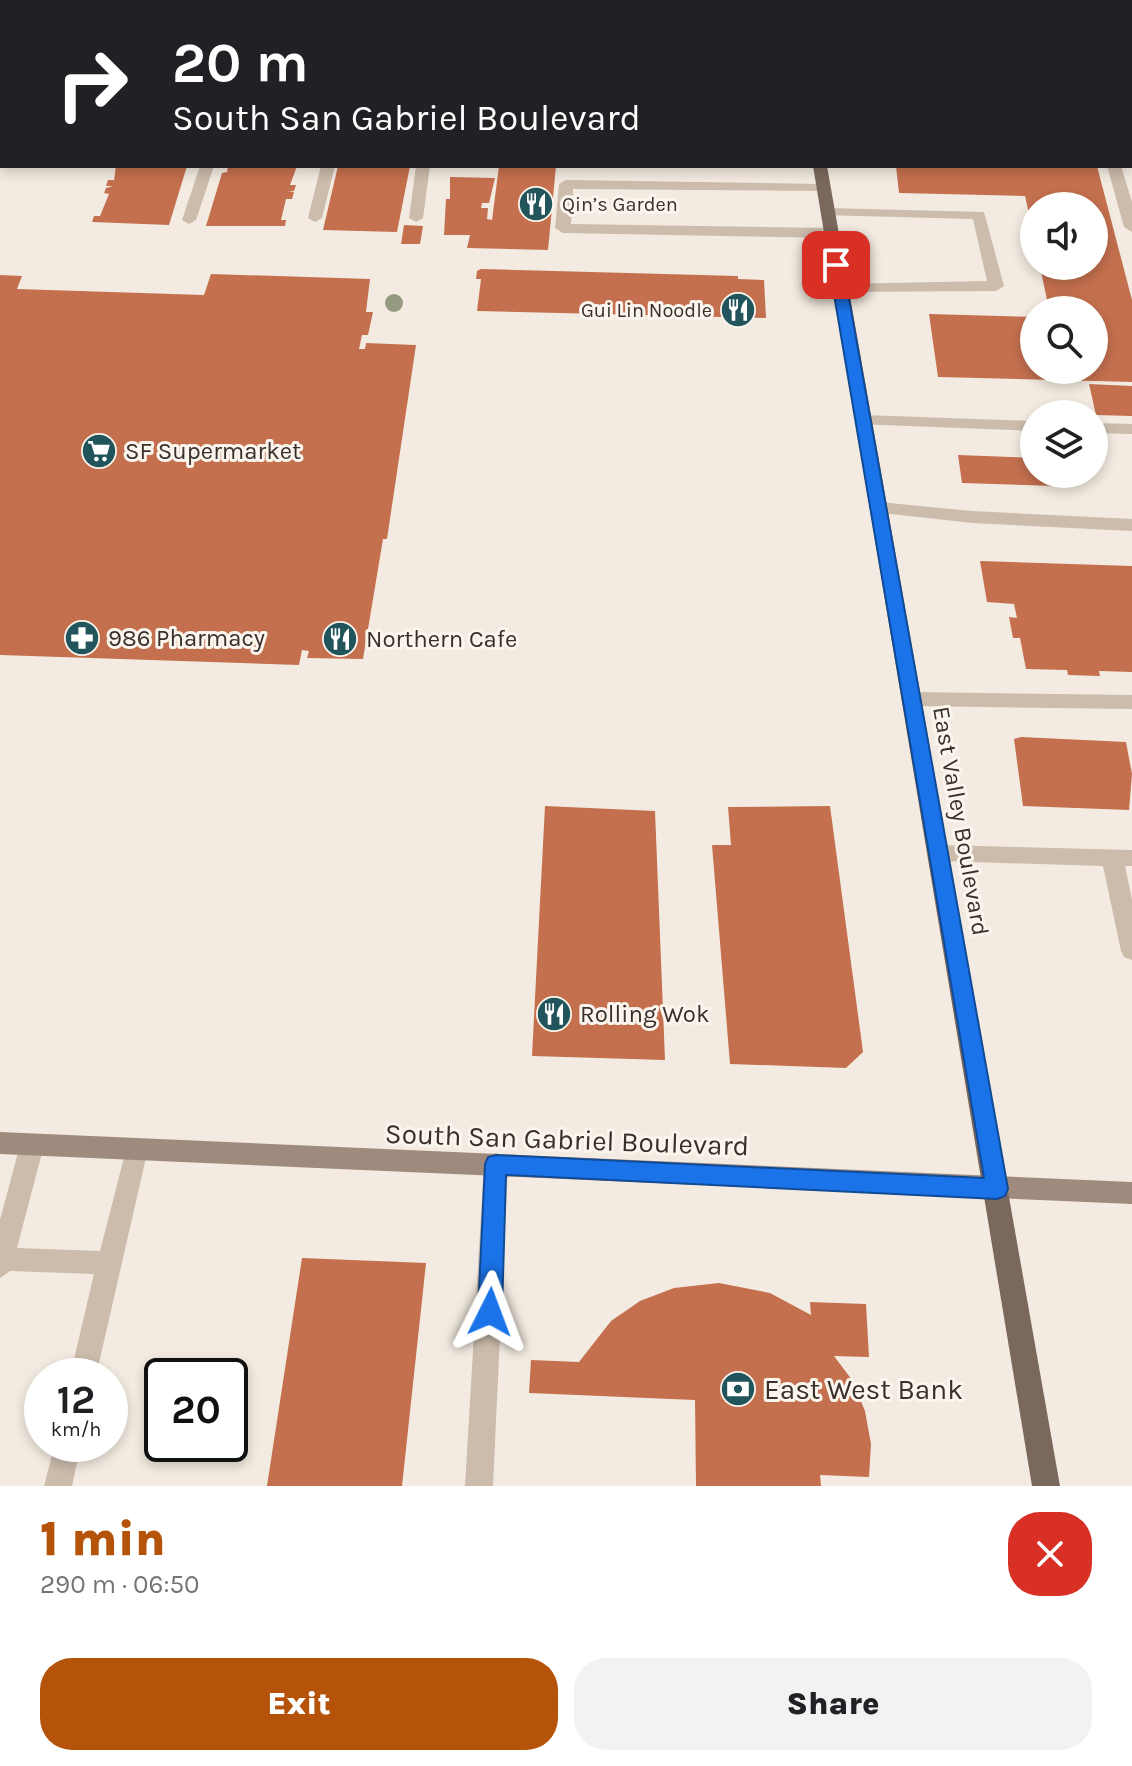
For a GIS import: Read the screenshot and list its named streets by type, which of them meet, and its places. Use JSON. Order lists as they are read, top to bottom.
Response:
{
  "streets": {
    "main road": ["East Valley Boulevard", "South San Gabriel Boulevard"]
  },
  "crossings": [
    ["East Valley Boulevard", "South San Gabriel Boulevard"]
  ],
  "places": {
    "restaurant": [
      "Qin’s Garden",
      "Gui Lin Noodle",
      "Northern Cafe",
      "Rolling Wok"
    ],
    "supermarket": ["SF Supermarket"],
    "pharmacy": ["986 Pharmacy"],
    "bank": ["East West Bank"]
  },
  "page": {
    "turn": ["20 m", "South San Gabriel Boulevard"],
    "speed": "12 km/h",
    "limit": "20",
    "heading": ["1 min", "290 m · 06:50"],
    "buttons": ["Exit", "Share"]
  }
}
